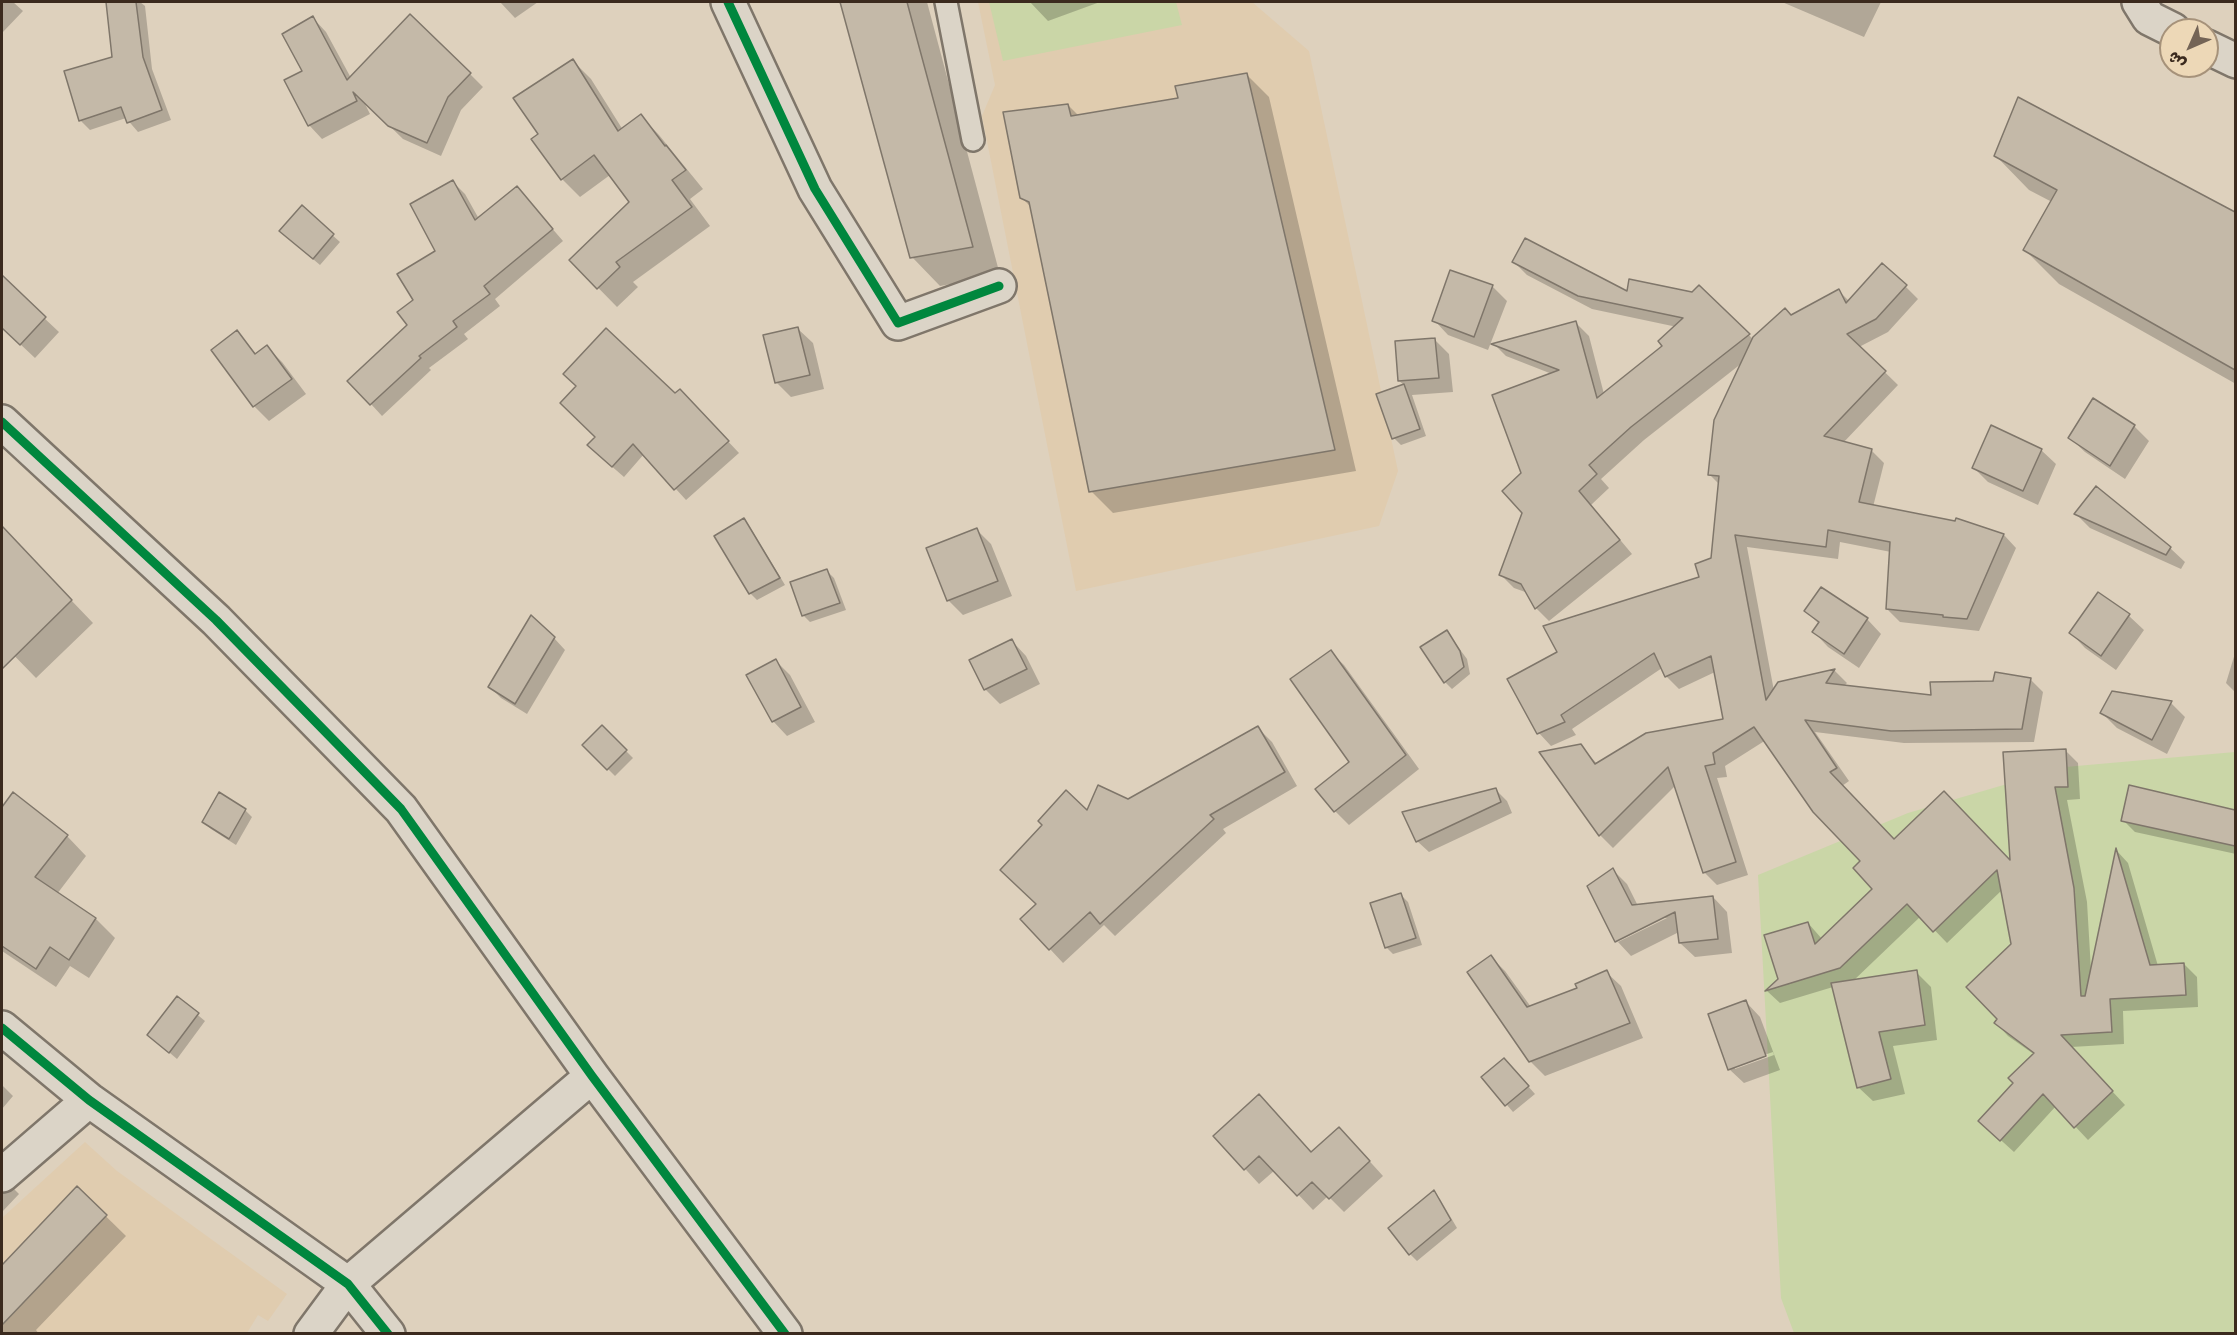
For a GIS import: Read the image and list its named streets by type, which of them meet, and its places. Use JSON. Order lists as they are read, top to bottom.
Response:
{
  "north": "bottom left"
}
